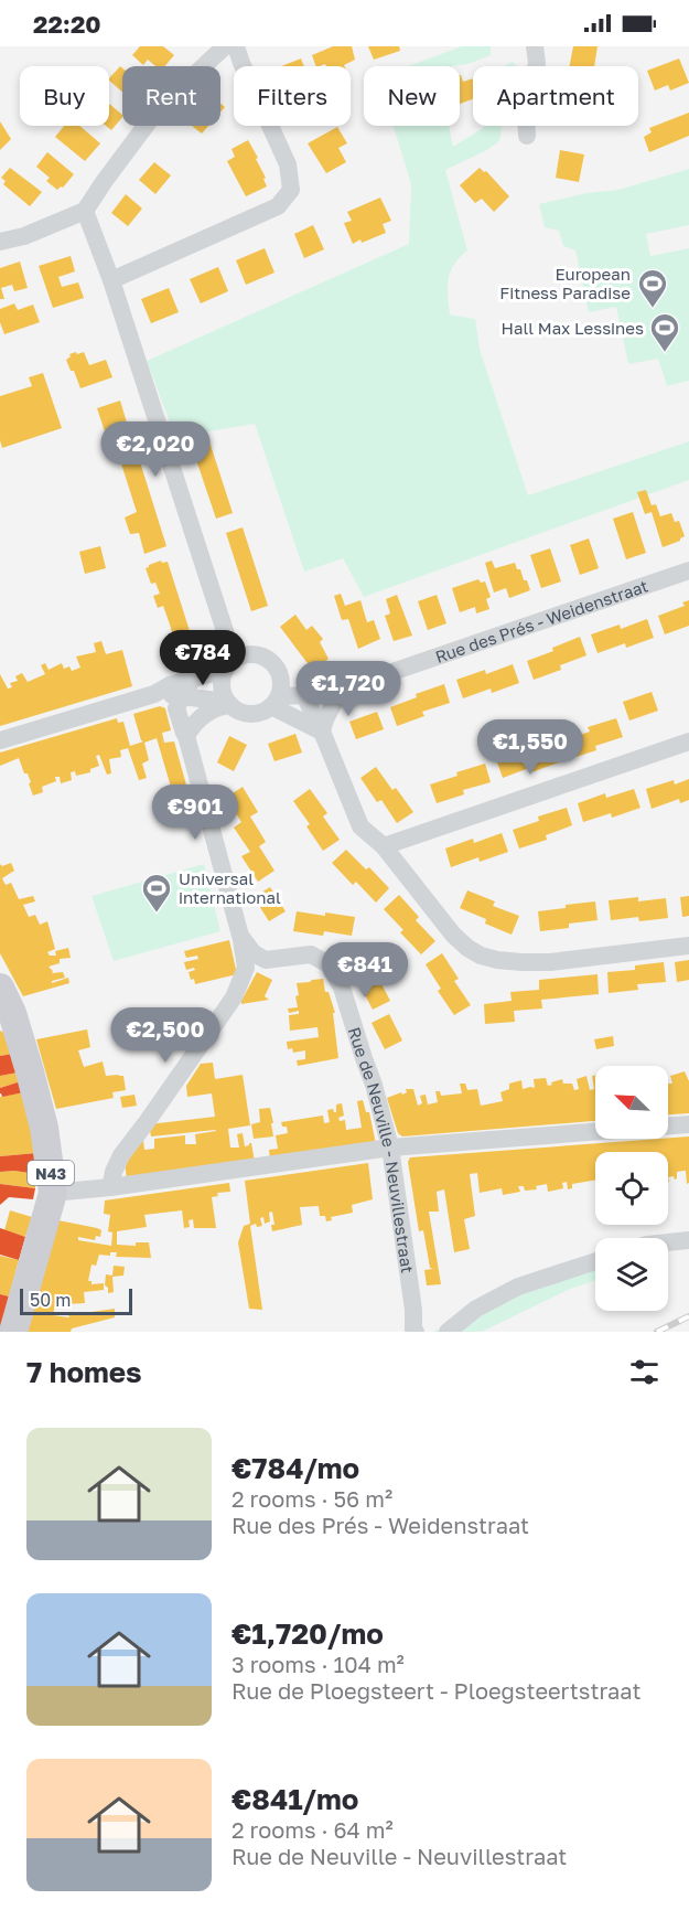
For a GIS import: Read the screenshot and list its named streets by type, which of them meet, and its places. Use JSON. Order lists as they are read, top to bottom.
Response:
{
  "streets": {
    "main road": ["N43"],
    "street": ["Rue des Prés - Weidenstraat", "Rue de Neuville - Neuvillestraat"]
  },
  "crossings": [
    ["Rue des Prés - Weidenstraat", "Rue de Neuville - Neuvillestraat"]
  ],
  "places": {
    "sports": ["European Fitness Paradise", "Hall Max Lessines", "Universal international"]
  },
  "scale_bar": "50 m",
  "north": "top left",
  "page": {
    "status": "22:20",
    "chip": [
      "Buy",
      "Rent",
      "Filters",
      "New",
      "Apartment"
    ],
    "price": [
      "€2,020",
      "€784",
      "€1,720",
      "€1,550",
      "€901",
      "€841",
      "€2,500"
    ],
    "scale": "50 m",
    "heading": "7 homes",
    "list": [
      {
        "name": "€784/mo",
        "note": "2 rooms · 56 m² · Rue des Prés - Weidenstraat"
      },
      {
        "name": "€1,720/mo",
        "note": "3 rooms · 104 m² · Rue de Ploegsteert - Ploegsteertstraat"
      },
      {
        "name": "€841/mo",
        "note": "2 rooms · 64 m² · Rue de Neuville - Neuvillestraat"
      }
    ]
  }
}
